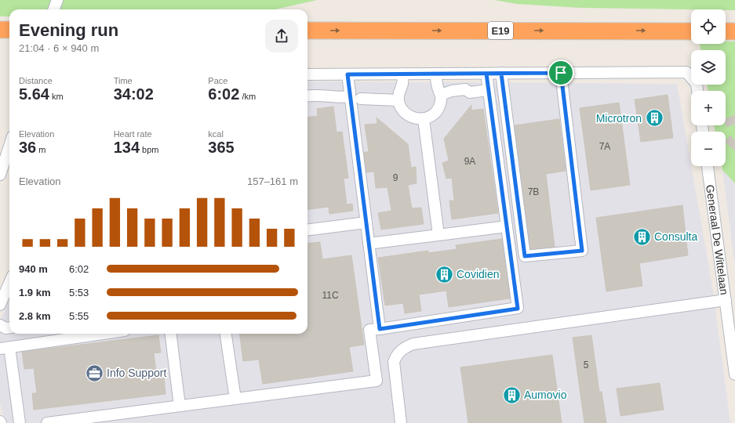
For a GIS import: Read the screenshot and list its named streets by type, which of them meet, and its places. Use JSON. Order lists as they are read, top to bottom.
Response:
{
  "streets": {
    "highway": ["E19"],
    "street": ["Generaal De Wittelaan"]
  },
  "places": {
    "building": [
      "Microtron",
      "Consulta",
      "Covidien",
      "Aumovio"
    ],
    "office": ["Info Support"]
  },
  "house_numbers": [
    "7A",
    "9A",
    "9",
    "7B",
    "11C",
    "5"
  ],
  "page": {
    "map_buttons": ["+", "−"],
    "heading": ["Evening run", "21:04 · 6 × 940 m"],
    "stats": [
      ["Distance", "5.64 km"],
      ["Time", "34:02"],
      ["Pace", "6:02 /km"],
      ["Elevation", "36 m"],
      ["Heart rate", "134 bpm"],
      ["kcal", "365"]
    ],
    "chart": ["Elevation", "157–161 m"],
    "list": [
      {
        "name": "940 m",
        "note": "6:02"
      },
      {
        "name": "1.9 km",
        "note": "5:53"
      },
      {
        "name": "2.8 km",
        "note": "5:55"
      }
    ]
  }
}
